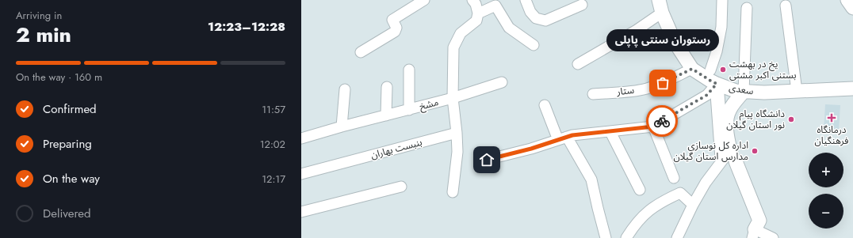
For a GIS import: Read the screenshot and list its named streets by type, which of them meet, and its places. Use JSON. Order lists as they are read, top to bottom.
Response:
{
  "streets": {
    "main road": ["سعدی"],
    "street": ["ستار", "مشخ", "بنبست بهاران"]
  },
  "crossings": [
    ["سعدی", "ستار"]
  ],
  "places": {
    "other": [
      "یخ در بهشت بستنی اکبر مشتی",
      "رستوران سنتی پاپلی",
      "دانشگاه پیام نور استان گیلان",
      "اداره کل نوسازی مدارس استان گیلان"
    ],
    "health": ["درمانگاه فرهنگیان"]
  },
  "page": {
    "heading": ["2 min", "Arriving in", "12:23–12:28"],
    "bubble": "رستوران سنتی پاپلی",
    "bar": "On the way · 160 m",
    "list": [
      ["Confirmed", "11:57"],
      ["Preparing", "12:02"],
      ["On the way", "12:17"],
      "Delivered"
    ],
    "map_buttons": ["+", "−"]
  }
}
